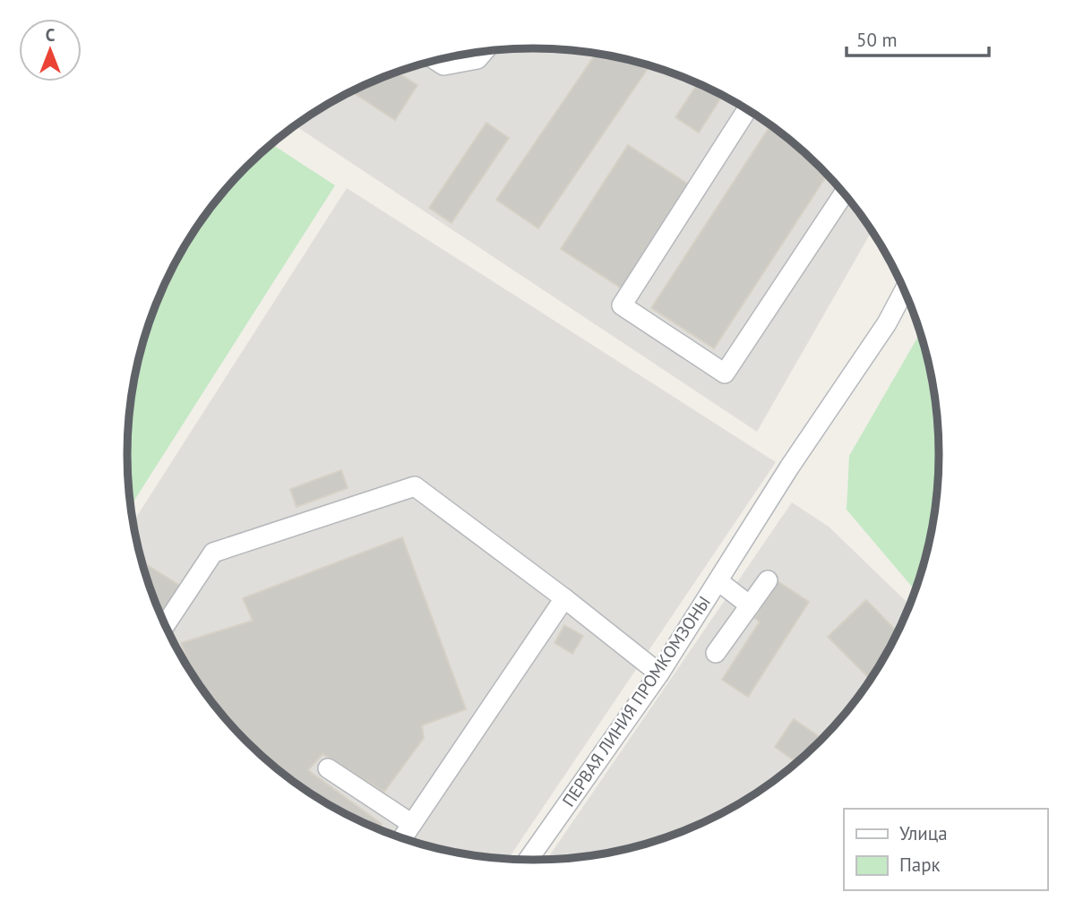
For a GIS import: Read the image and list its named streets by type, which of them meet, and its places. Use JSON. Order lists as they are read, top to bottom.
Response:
{
  "streets": {
    "street": ["ПЕРВАЯ ЛИНИЯ ПРОМКОМЗОНЫ"]
  },
  "legend": ["Улица", "Парк"],
  "scale_bar": "50 m",
  "north": "top"
}
